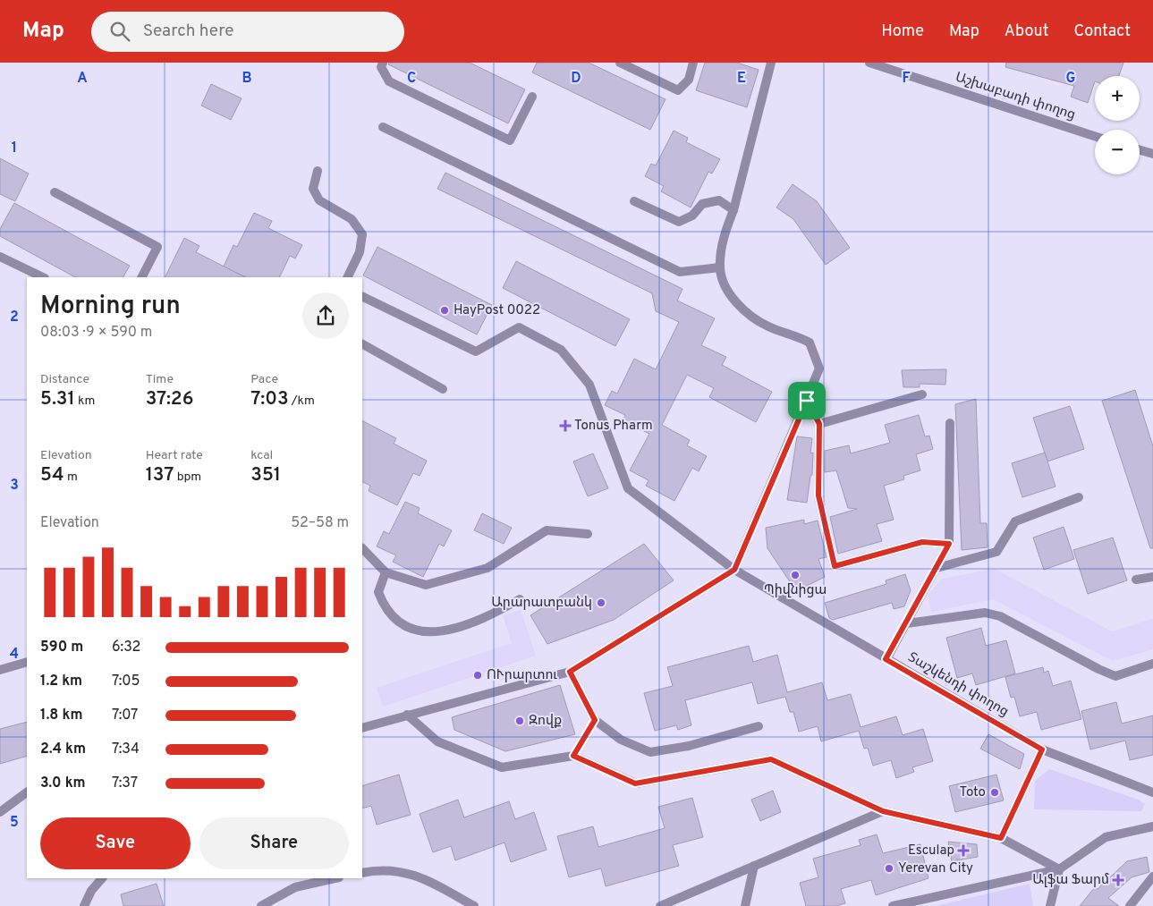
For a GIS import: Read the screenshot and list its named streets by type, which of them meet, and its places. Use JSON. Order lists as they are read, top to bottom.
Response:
{
  "streets": {
    "street": ["Աշխաբադի փողոց", "Տաշկենդի փողոց"]
  },
  "places": {
    "other": [
      "HayPost 0022",
      "Պիվնիցա",
      "Արարատբանկ",
      "ՈՒրարտու",
      "Զովք",
      "Toto",
      "Yerevan City"
    ],
    "health": ["Tonus Pharm", "Esculap", "Ալֆա Ֆարմ"]
  },
  "page": {
    "header": "Map",
    "search": "Search here",
    "nav": [
      "Home",
      "Map",
      "About",
      "Contact"
    ],
    "map_buttons": ["+", "−"],
    "heading": ["Morning run", "08:03 · 9 × 590 m"],
    "stats": [
      ["Distance", "5.31 km"],
      ["Time", "37:26"],
      ["Pace", "7:03 /km"],
      ["Elevation", "54 m"],
      ["Heart rate", "137 bpm"],
      ["kcal", "351"]
    ],
    "chart": ["Elevation", "52–58 m"],
    "list": [
      {
        "name": "590 m",
        "note": "6:32"
      },
      {
        "name": "1.2 km",
        "note": "7:05"
      },
      {
        "name": "1.8 km",
        "note": "7:07"
      },
      {
        "name": "2.4 km",
        "note": "7:34"
      },
      {
        "name": "3.0 km",
        "note": "7:37"
      }
    ],
    "buttons": ["Save", "Share"]
  },
  "grid": {
    "columns": [
      "A",
      "B",
      "C",
      "D",
      "E",
      "F",
      "G"
    ],
    "rows": [
      "1",
      "2",
      "3",
      "4",
      "5"
    ]
  }
}
